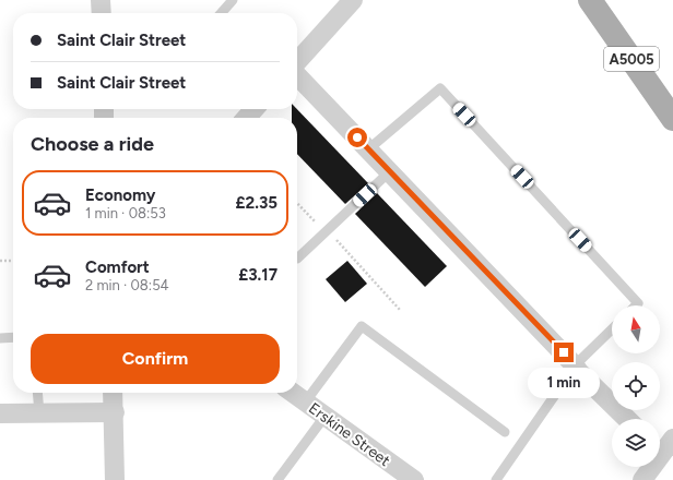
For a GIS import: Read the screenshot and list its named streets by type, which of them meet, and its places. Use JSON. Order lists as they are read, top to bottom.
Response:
{
  "streets": {
    "main road": ["A5005"],
    "street": ["Erskine Street"]
  },
  "north": "top",
  "page": {
    "banner": ["Saint Clair Street", "Saint Clair Street"],
    "heading": "Choose a ride",
    "list": [
      {
        "name": "Economy",
        "note": "1 min · 08:53",
        "value": "£2.35"
      },
      {
        "name": "Comfort",
        "note": "2 min · 08:54",
        "value": "£3.17"
      }
    ],
    "buttons": "Confirm",
    "bubble": "1 min"
  }
}
